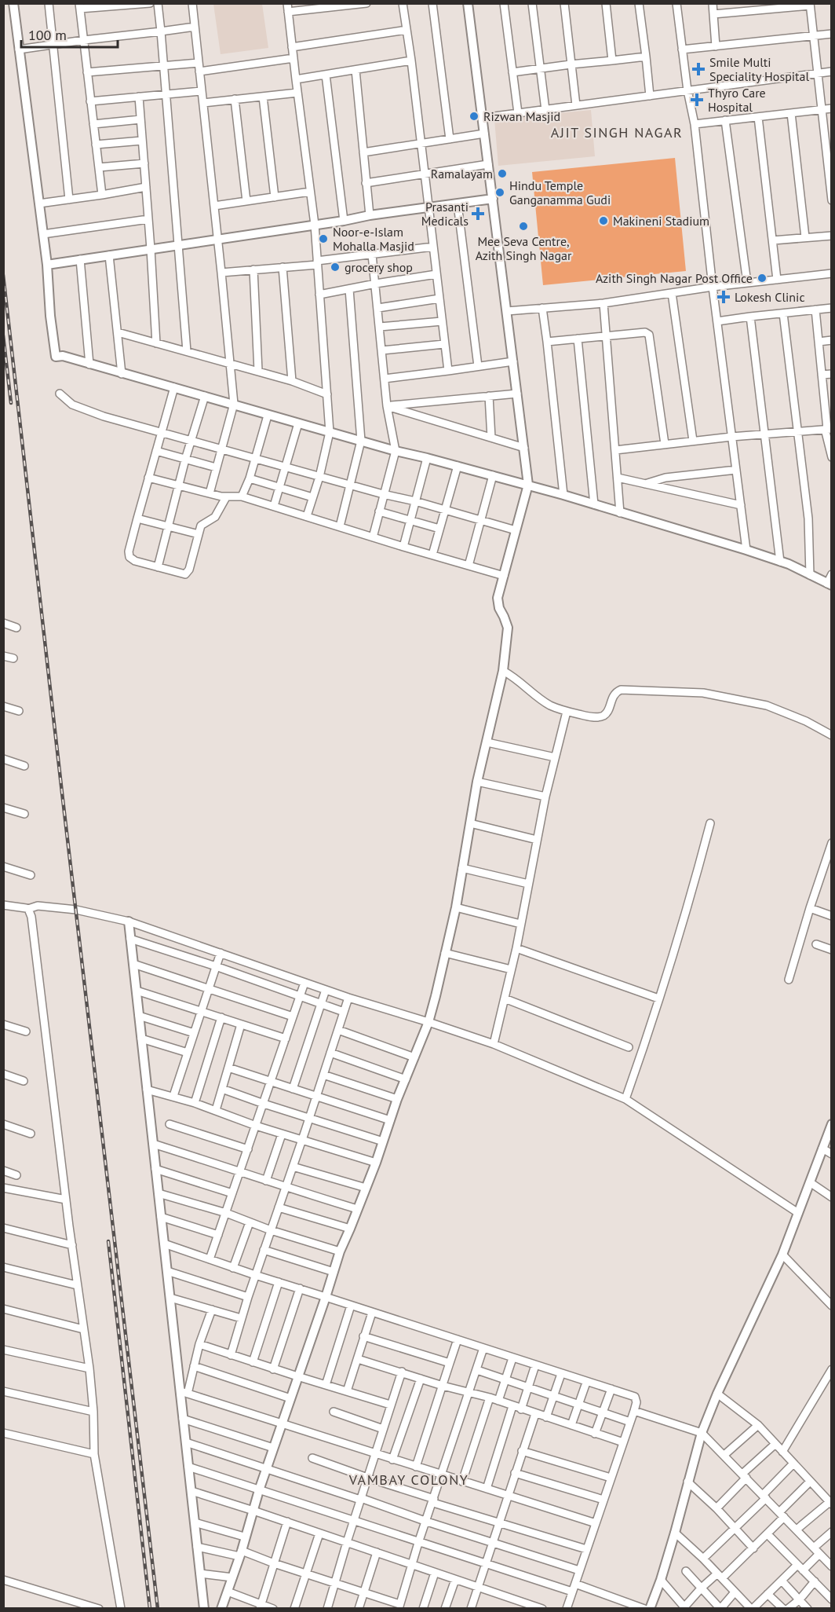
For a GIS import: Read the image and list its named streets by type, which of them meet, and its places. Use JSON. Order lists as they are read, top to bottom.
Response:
{
  "districts": ["AJIT SINGH NAGAR", "VAMBAY COLONY"],
  "places": {
    "health": [
      "Smile Multi Speciality Hospital",
      "Thyro Care Hospital",
      "Prasanti Medicals",
      "Lokesh Clinic"
    ],
    "other": [
      "Rizwan Masjid",
      "Ramalayam",
      "Hindu Temple Ganganamma Gudi",
      "Makineni Stadium",
      "Mee Seva Centre, Azith Singh Nagar",
      "Noor-e-Islam Mohalla Masjid",
      "grocery shop",
      "Azith Singh Nagar Post Office"
    ]
  },
  "scale_bar": "100 m"
}
